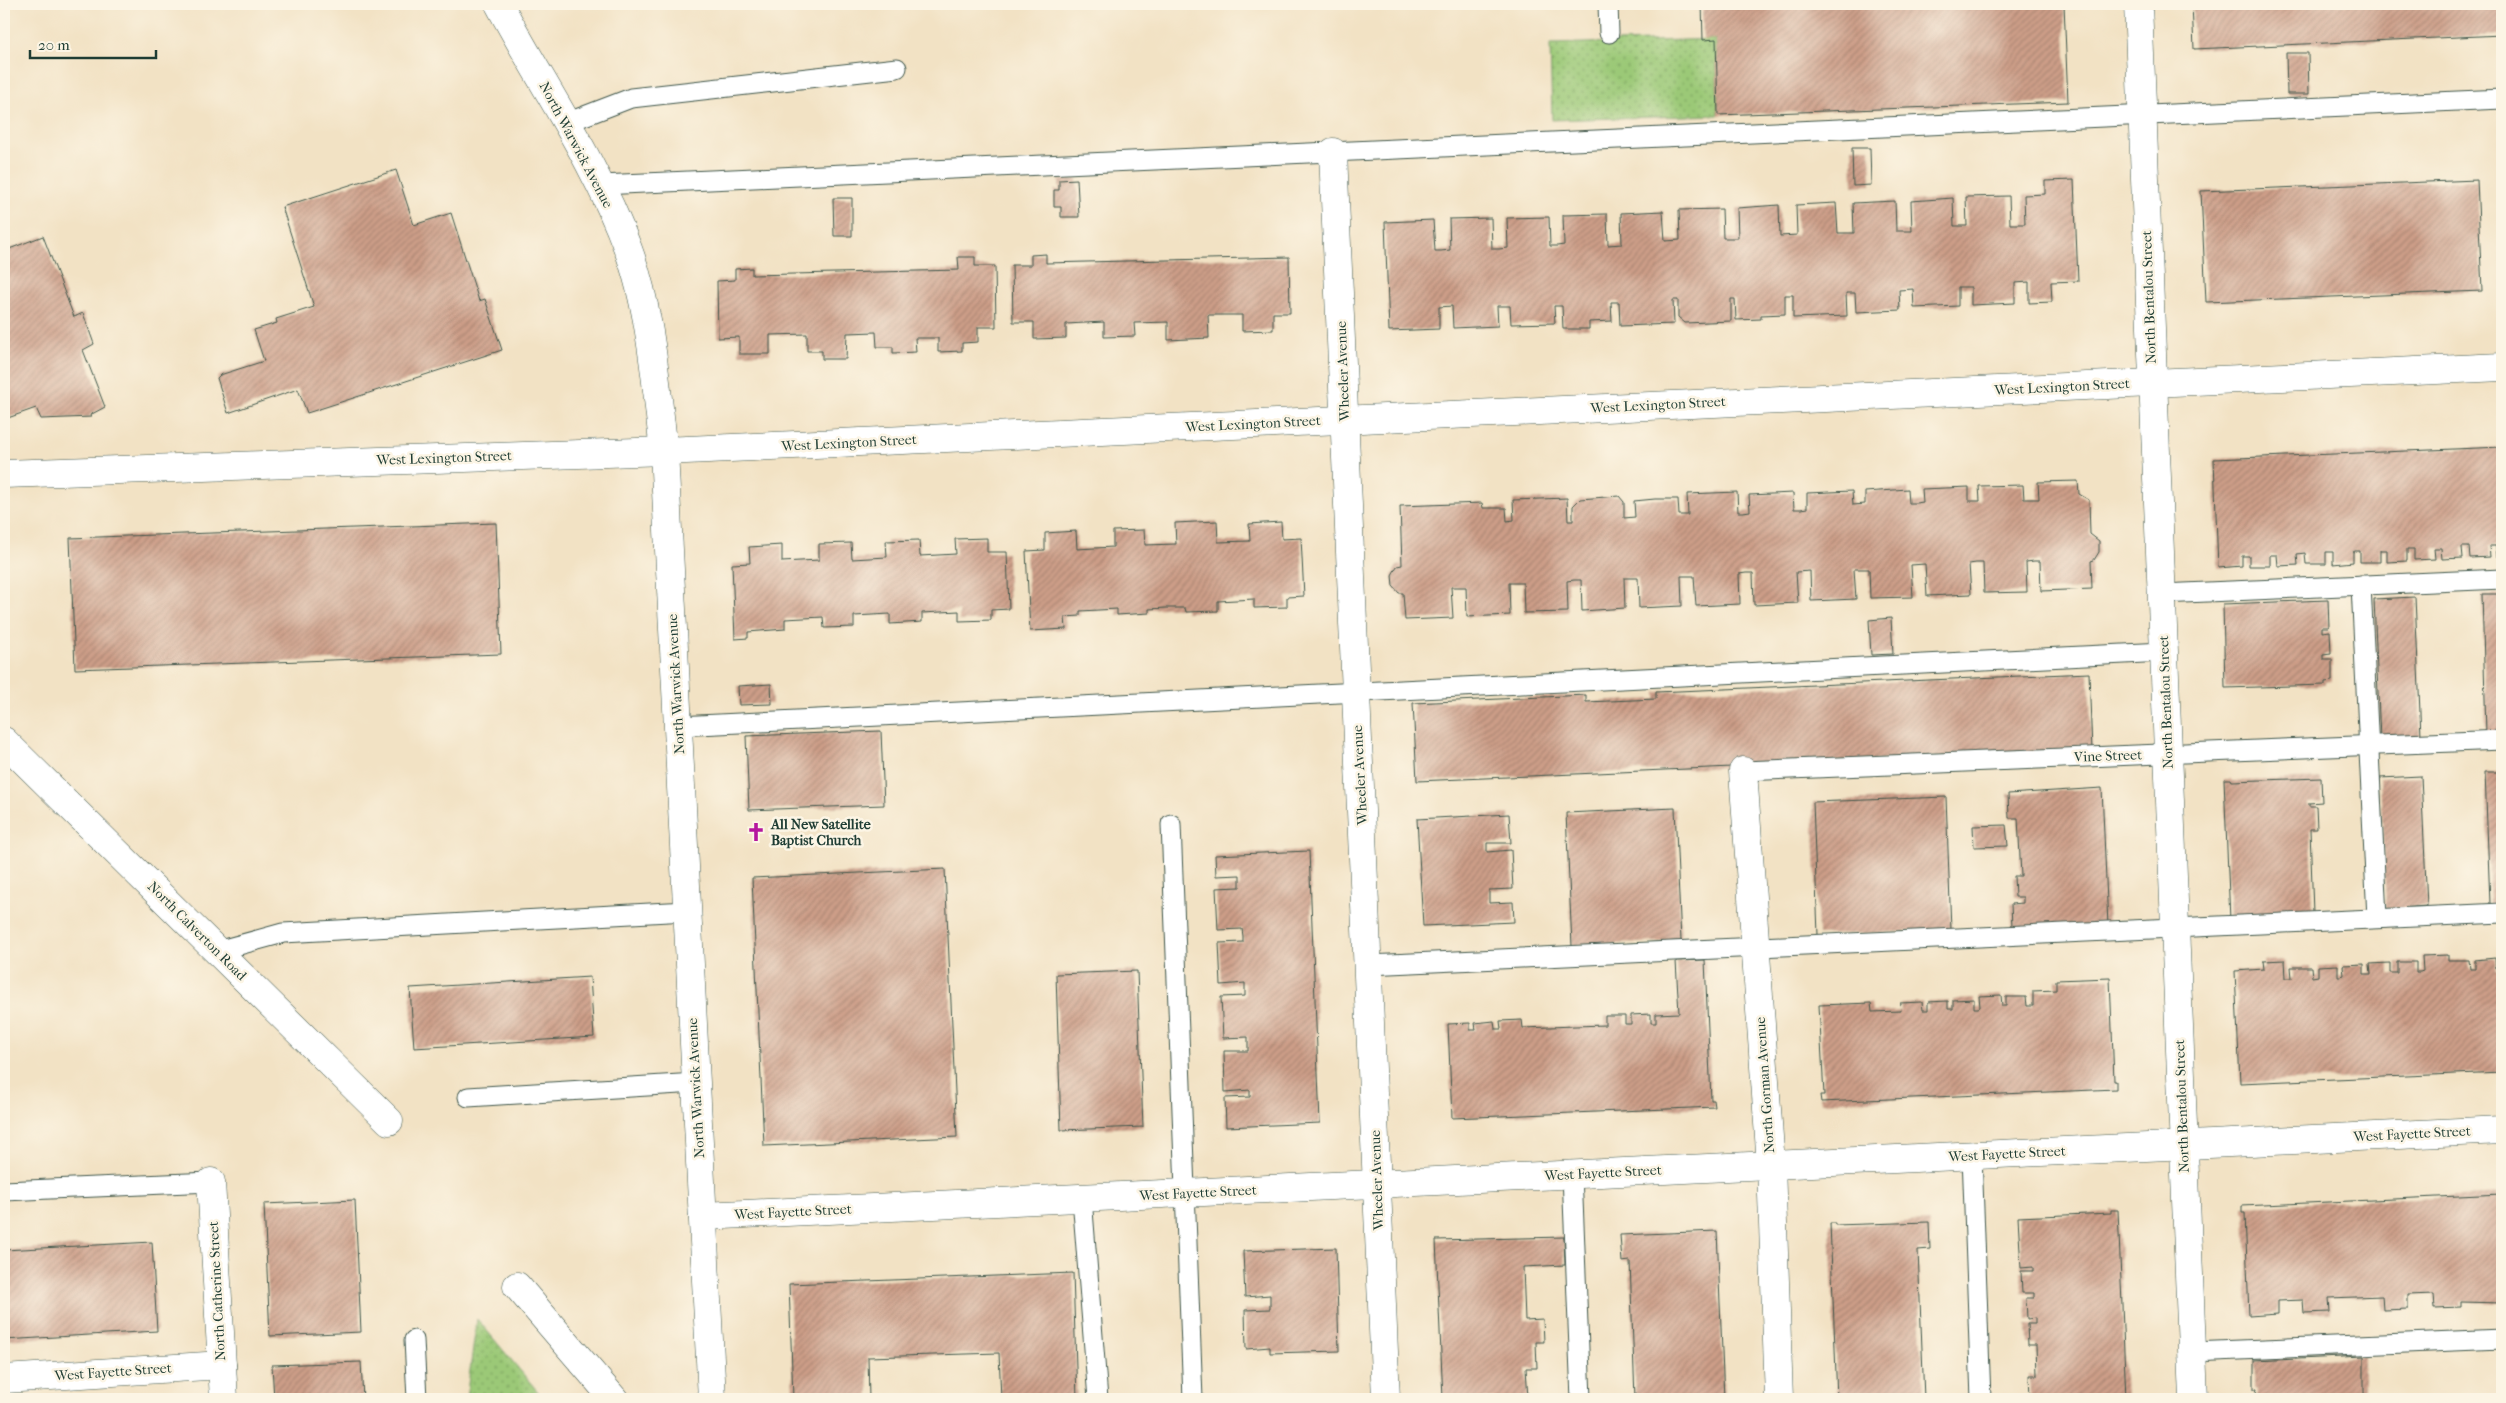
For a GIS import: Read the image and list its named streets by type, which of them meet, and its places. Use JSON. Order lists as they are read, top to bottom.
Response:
{
  "streets": {
    "street": [
      "North Warwick Avenue",
      "North Bentalou Street",
      "Wheeler Avenue",
      "West Lexington Street",
      "North Calverton Road",
      "North Gorman Avenue",
      "West Fayette Street",
      "North Catherine Street"
    ],
    "lane": ["Vine Street"]
  },
  "crossings": [
    ["North Warwick Avenue", "West Lexington Street"],
    ["North Warwick Avenue", "West Fayette Street"],
    ["North Bentalou Street", "West Lexington Street"],
    ["North Bentalou Street", "Vine Street"],
    ["North Bentalou Street", "West Fayette Street"],
    ["Wheeler Avenue", "West Lexington Street"],
    ["Wheeler Avenue", "West Fayette Street"],
    ["Vine Street", "North Gorman Avenue"],
    ["North Gorman Avenue", "West Fayette Street"],
    ["West Fayette Street", "North Catherine Street"]
  ],
  "places": {
    "church": ["All New Satellite Baptist Church"]
  },
  "scale_bar": "20 m"
}
